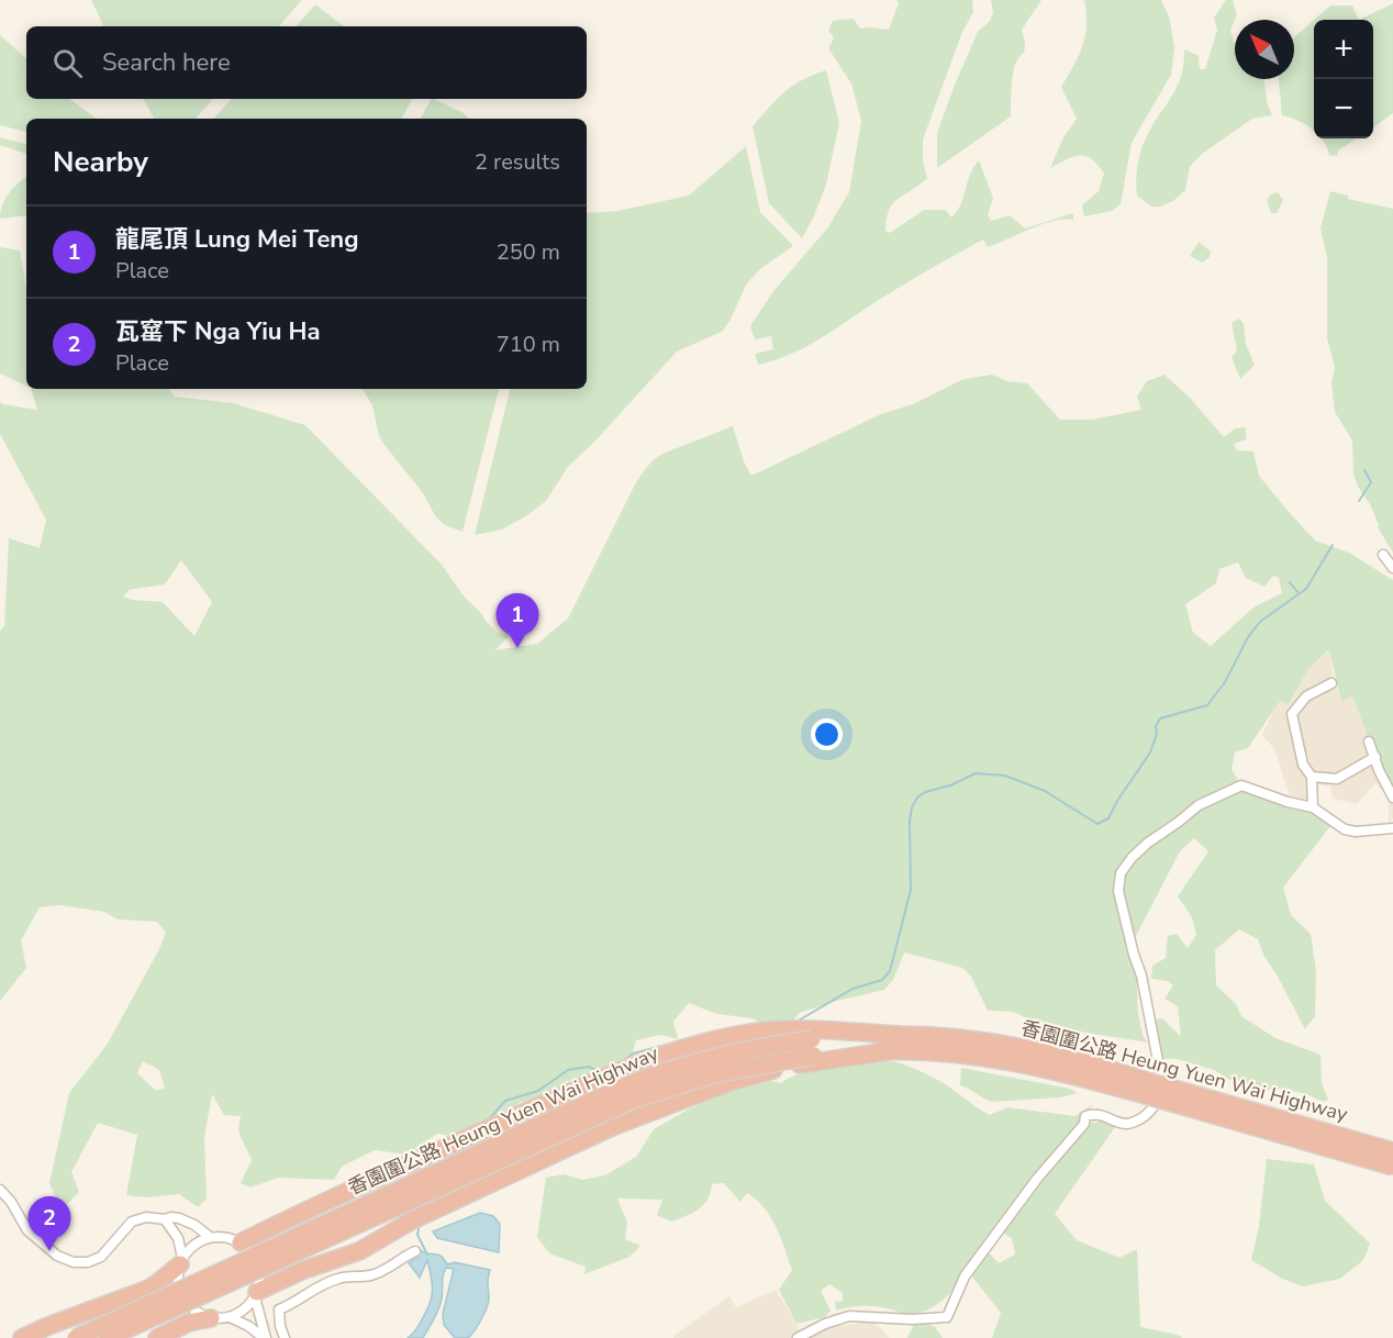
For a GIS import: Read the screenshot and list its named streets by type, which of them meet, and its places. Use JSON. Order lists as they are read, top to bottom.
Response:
{
  "streets": {
    "highway": ["香園圍公路 Heung Yuen Wai Highway"]
  },
  "north": "top left",
  "page": {
    "map_buttons": ["+", "−"],
    "search": "Search here",
    "heading": ["Nearby", "2 results"],
    "list": [
      {
        "mark": "1",
        "name": "龍尾頂 Lung Mei Teng",
        "note": "Place",
        "value": "250 m"
      },
      {
        "mark": "2",
        "name": "瓦窰下 Nga Yiu Ha",
        "note": "Place",
        "value": "710 m"
      }
    ],
    "pins": ["1", "2"]
  }
}
